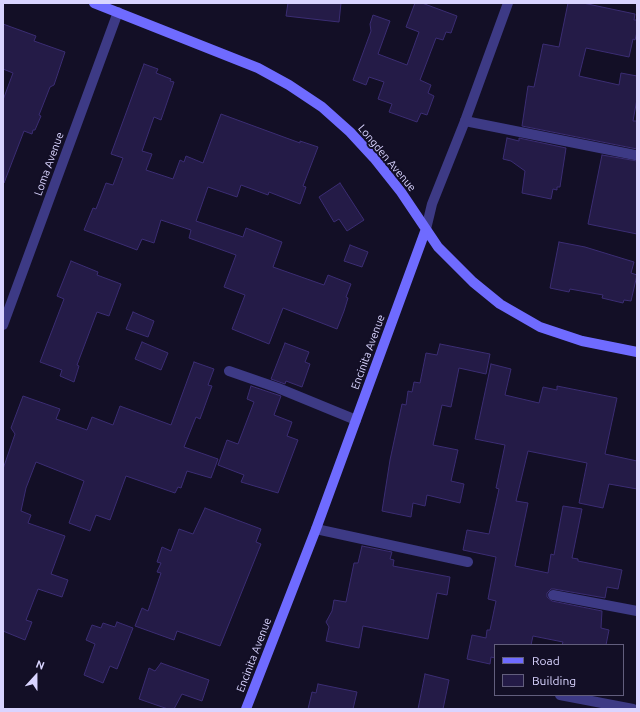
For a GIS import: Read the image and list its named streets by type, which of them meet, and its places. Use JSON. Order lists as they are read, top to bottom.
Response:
{
  "streets": {
    "street": ["Longden Avenue", "Loma Avenue", "Encinita Avenue"]
  },
  "crossings": [
    ["Longden Avenue", "Loma Avenue"],
    ["Longden Avenue", "Encinita Avenue"]
  ],
  "legend": ["Road", "Building"],
  "north": "top"
}
